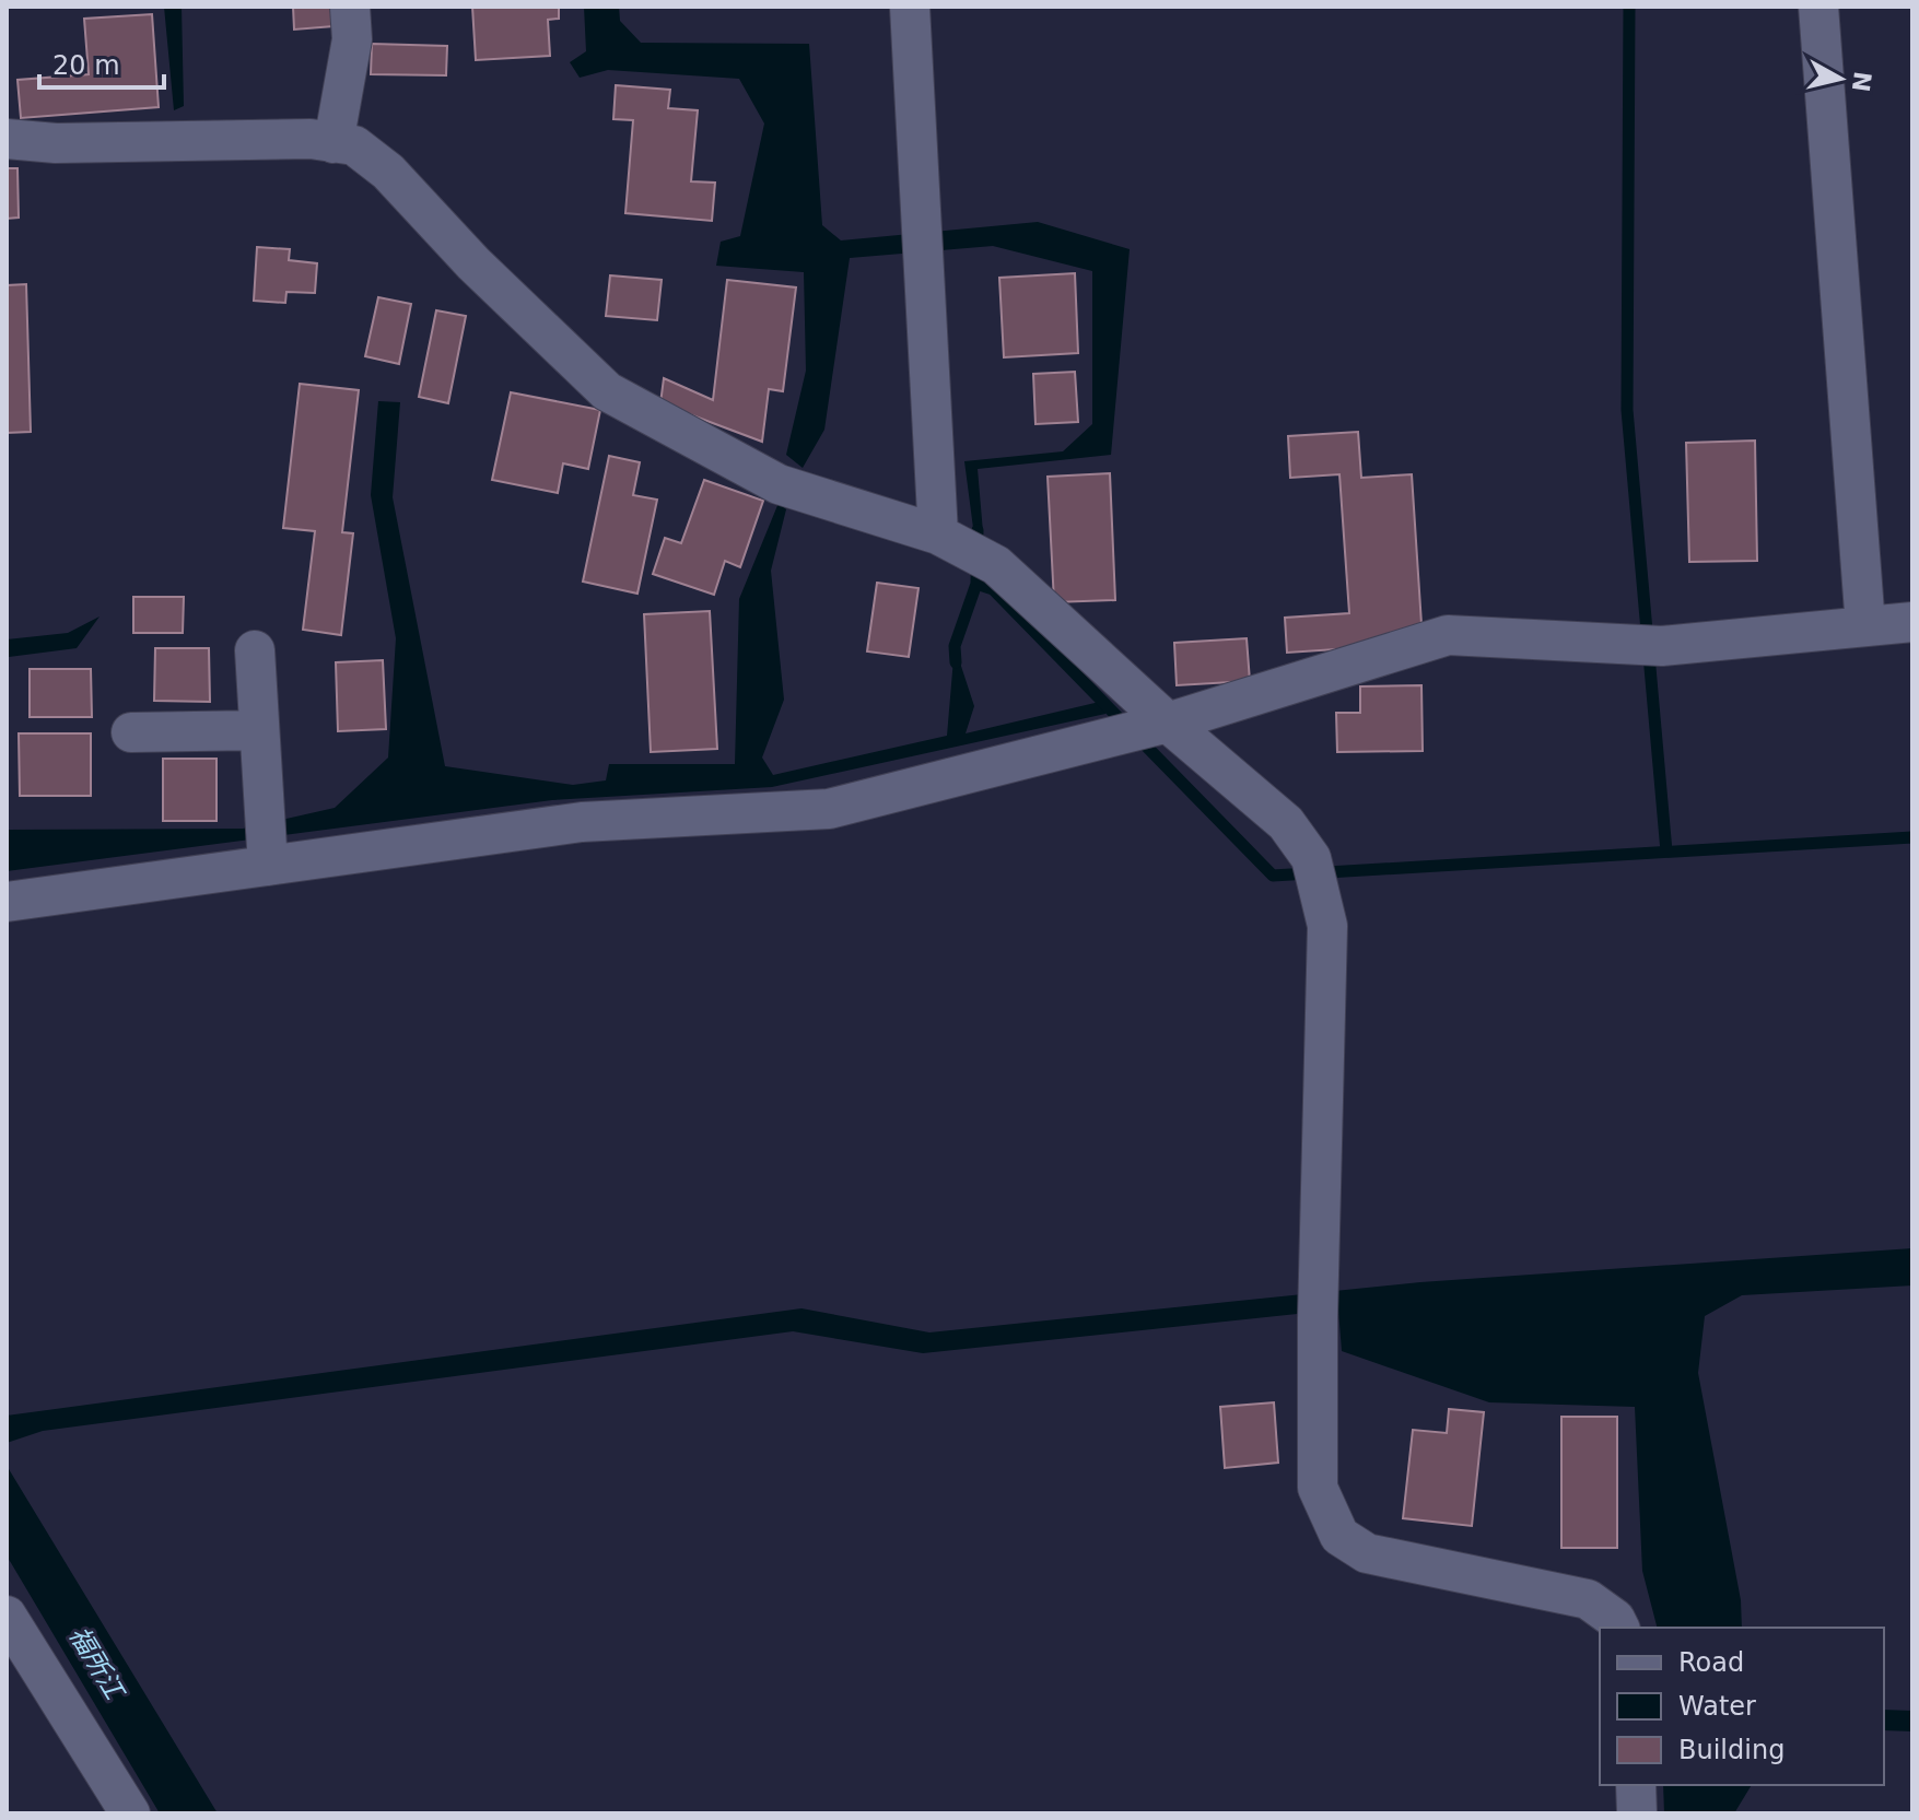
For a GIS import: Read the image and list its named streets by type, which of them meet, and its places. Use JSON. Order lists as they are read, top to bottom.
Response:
{
  "water": ["福所江"],
  "legend": ["Road", "Water", "Building"],
  "scale_bar": "20 m",
  "north": "right"
}
